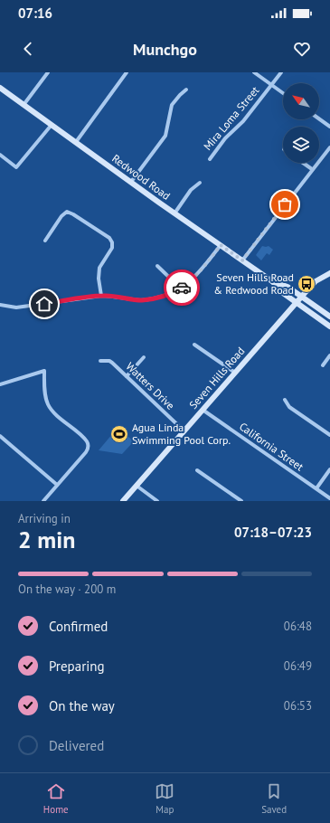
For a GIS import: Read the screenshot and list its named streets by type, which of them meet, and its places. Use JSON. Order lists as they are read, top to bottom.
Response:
{
  "streets": {
    "main road": ["Redwood Road", "Seven Hills Road"],
    "street": ["Mira Loma Street", "Watters Drive", "California Street"]
  },
  "crossings": [
    ["Redwood Road", "Seven Hills Road"],
    ["Seven Hills Road", "Watters Drive"],
    ["Seven Hills Road", "California Street"]
  ],
  "places": {
    "bus stop": ["Seven Hills Road & Redwood Road"],
    "sports": ["Agua Linda Swimming Pool Corp."]
  },
  "north": "top left",
  "page": {
    "status": "07:16",
    "header": "Munchgo",
    "heading": ["2 min", "Arriving in", "07:18–07:23"],
    "bar": "On the way · 200 m",
    "list": [
      ["Confirmed", "06:48"],
      ["Preparing", "06:49"],
      ["On the way", "06:53"],
      "Delivered"
    ],
    "tabs": ["Home", "Map", "Saved"]
  }
}
